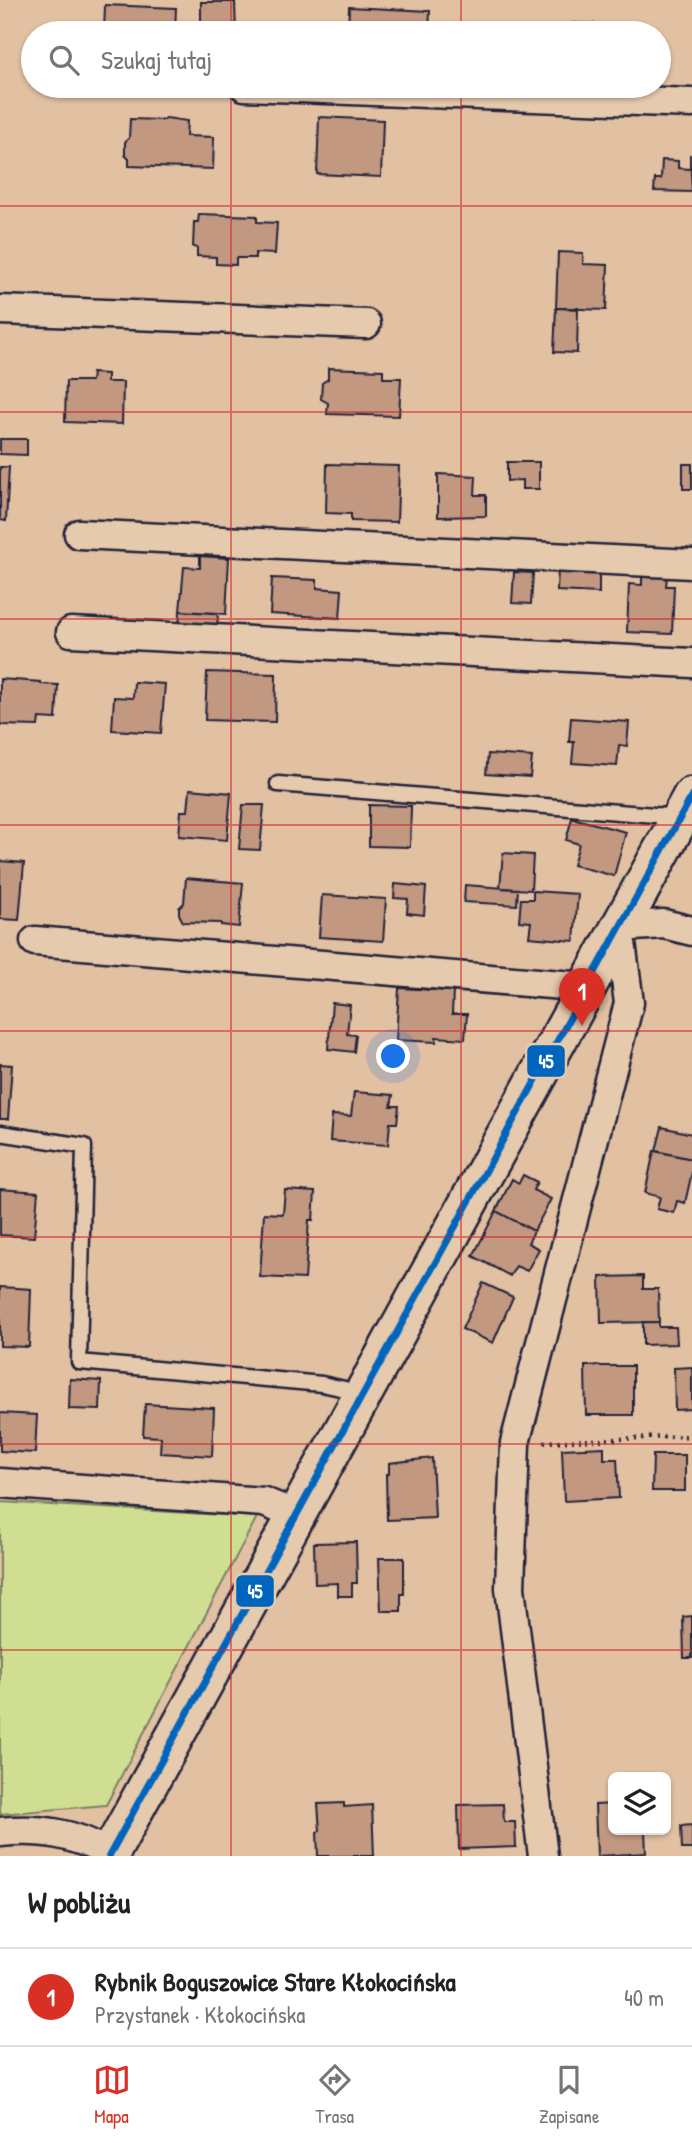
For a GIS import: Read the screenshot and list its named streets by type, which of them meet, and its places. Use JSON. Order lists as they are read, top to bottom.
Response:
{
  "lines": ["transit line 45"],
  "page": {
    "search": "Szukaj tutaj",
    "pins": "1",
    "heading": "W pobliżu",
    "list": [
      {
        "mark": "1",
        "name": "Rybnik Boguszowice Stare Kłokocińska",
        "note": "Przystanek · Kłokocińska",
        "value": "40 m"
      }
    ],
    "nav": ["Mapa", "Trasa", "Zapisane"]
  }
}
